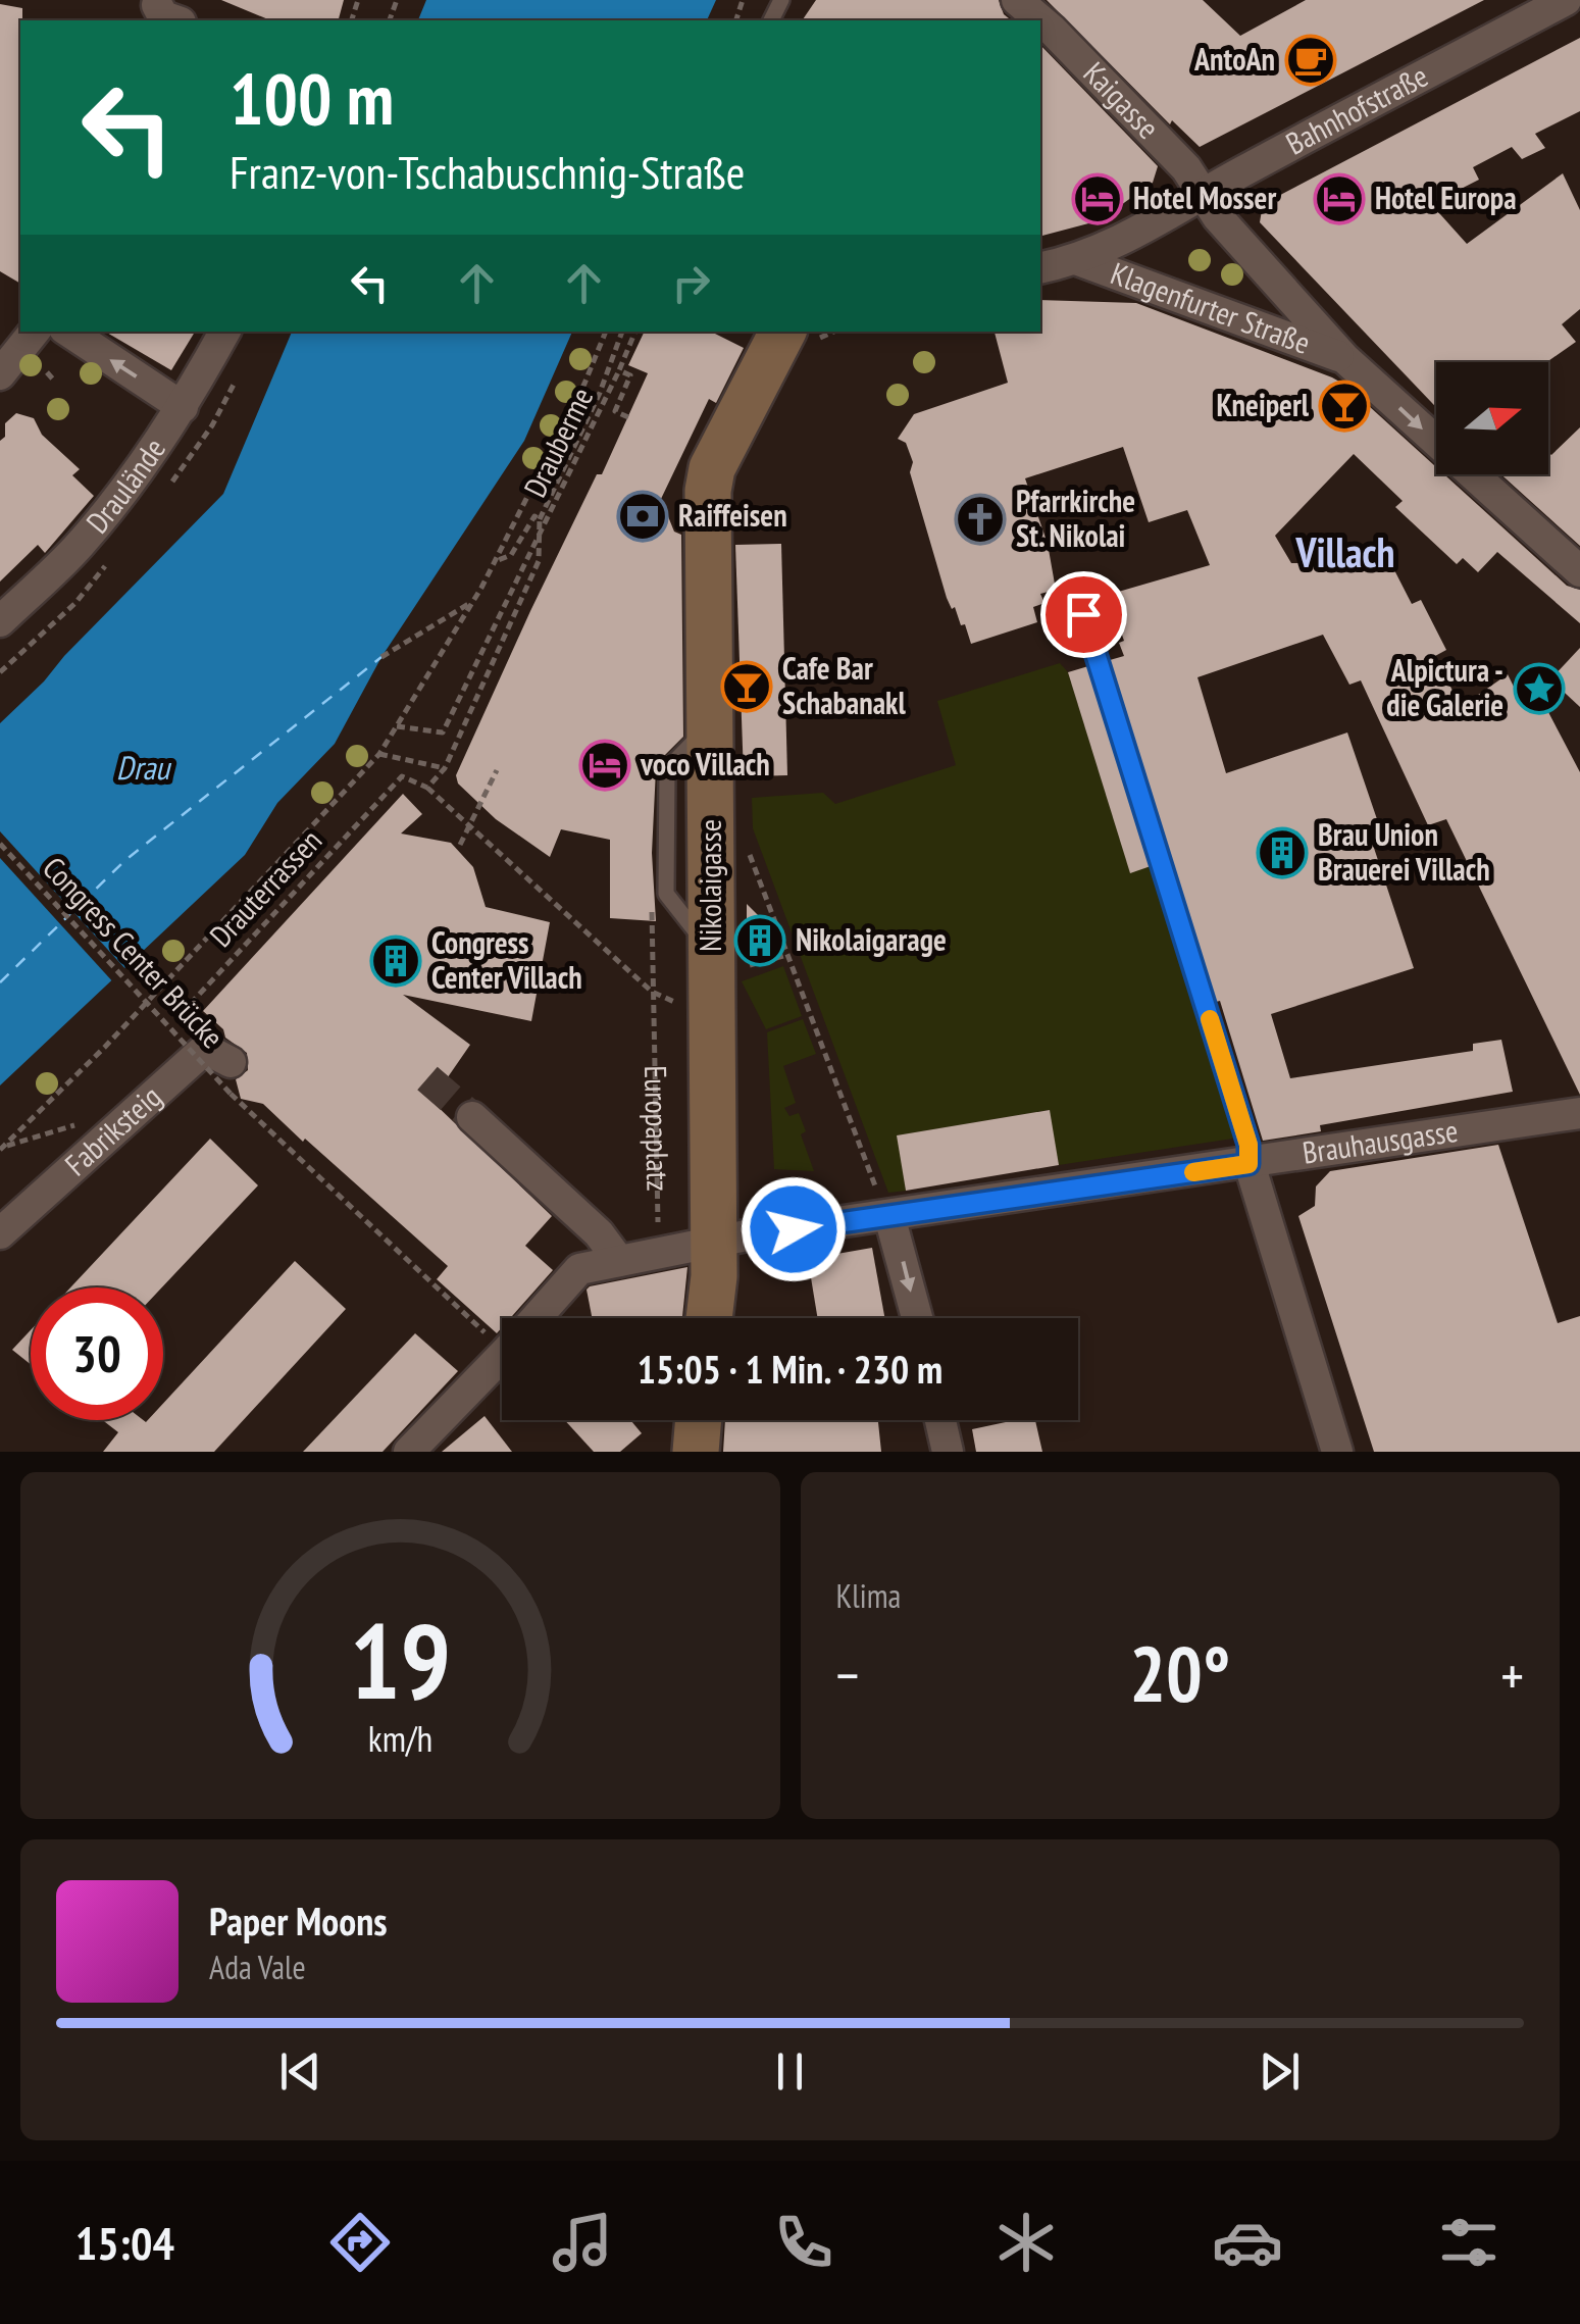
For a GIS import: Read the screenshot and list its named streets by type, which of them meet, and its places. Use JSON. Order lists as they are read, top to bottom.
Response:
{
  "streets": {
    "street": [
      "Kaigasse",
      "Bahnhofstraße",
      "Klagenfurter Straße",
      "Draulände",
      "Nikolaigasse",
      "Fabriksteig",
      "Brauhausgasse"
    ],
    "path": [
      "Drauberme",
      "Drauterrassen",
      "Congress Center Brücke",
      "Europaplatz"
    ]
  },
  "crossings": [
    ["Kaigasse", "Bahnhofstraße"],
    ["Kaigasse", "Klagenfurter Straße"],
    ["Bahnhofstraße", "Klagenfurter Straße"],
    ["Nikolaigasse", "Brauhausgasse"],
    ["Drauterrassen", "Fabriksteig"]
  ],
  "one_way": ["Klagenfurter Straße"],
  "districts": ["Villach"],
  "water": ["Drau"],
  "places": {
    "cafe": ["AntoAn"],
    "hotel": ["Hotel Mosser", "Hotel Europa", "voco Villach"],
    "bar": ["Kneiperl", "Cafe Bar Schabanakl"],
    "bank": ["Raiffeisen"],
    "church": ["Pfarrkirche St. Nikolai"],
    "place": ["Alpictura - die Galerie"],
    "building": ["Brau Union Brauerei Villach", "Nikolaigarage", "Congress Center Villach"]
  },
  "north": "right",
  "page": {
    "turn": ["100 m", "Franz-von-Tschabuschnig-Straße"],
    "limit": "30",
    "trip": "15:05 · 1 Min. · 230 m",
    "tile": "Klima",
    "heat": ["−", "20°", "+"],
    "song": ["Paper Moons", "Ada Vale"],
    "tabs": "15:04",
    "gauge": ["19", "km/h"]
  }
}
